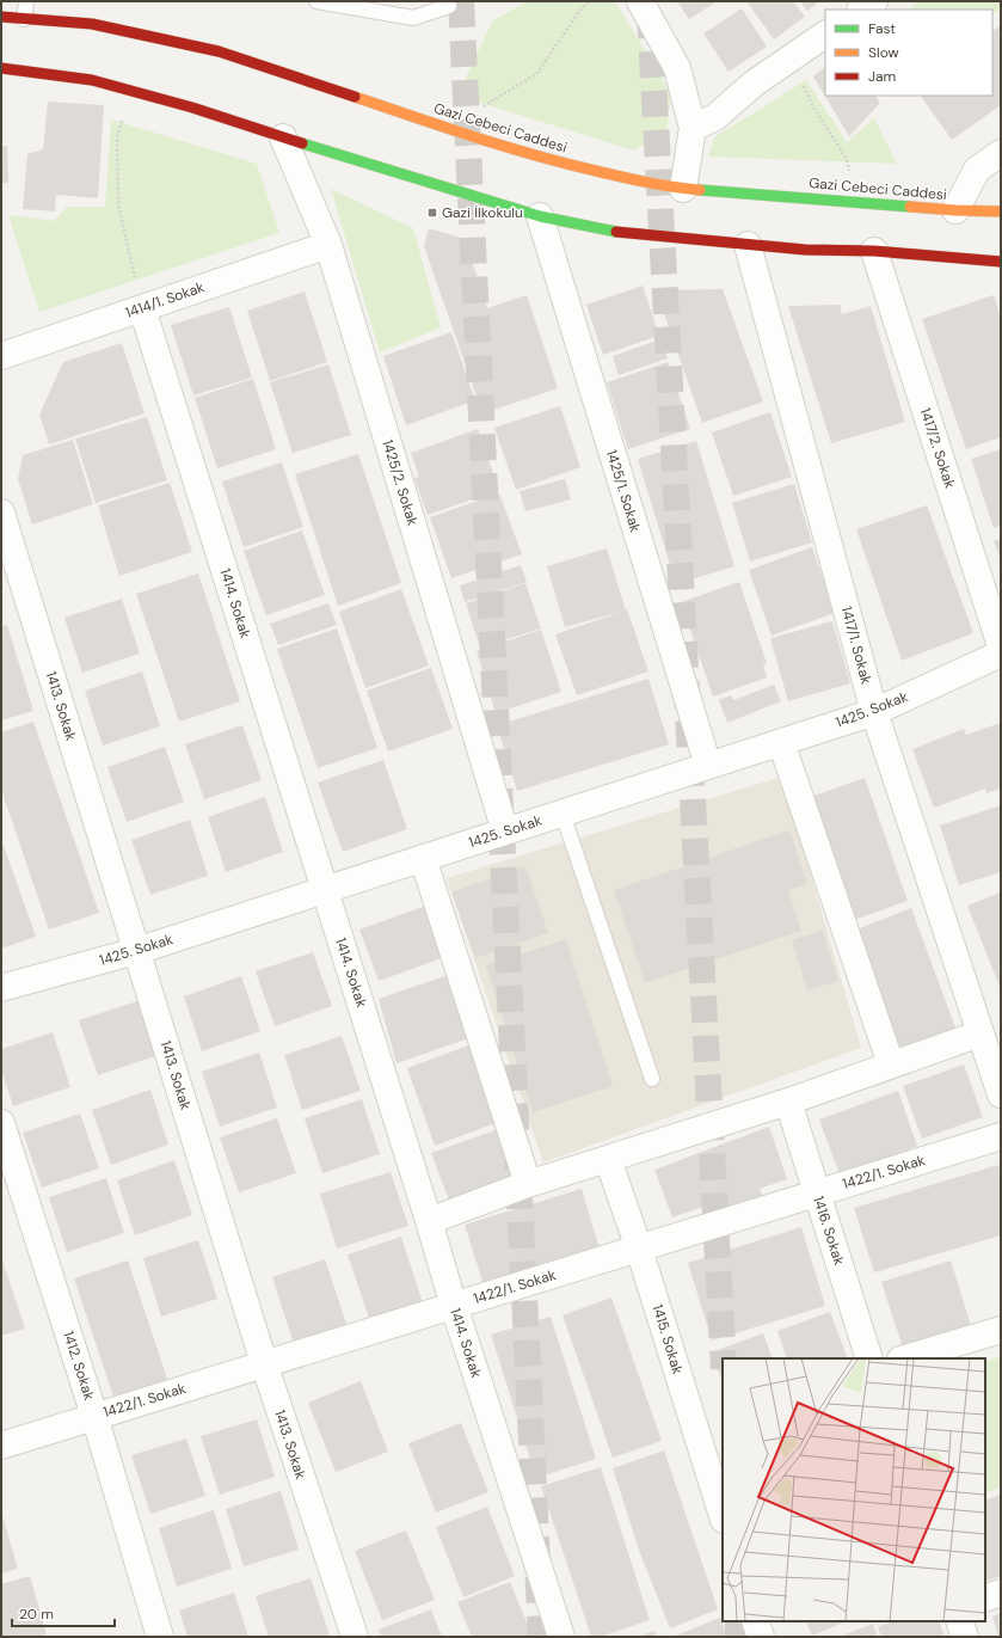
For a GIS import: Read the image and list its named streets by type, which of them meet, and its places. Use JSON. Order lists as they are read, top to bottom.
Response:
{
  "streets": {
    "main road": ["Gazi Cebeci Caddesi"],
    "street": [
      "1414/1. Sokak",
      "1417/2. Sokak",
      "1425/2. Sokak",
      "1425/1. Sokak",
      "1414. Sokak",
      "1417/1. Sokak",
      "1413. Sokak",
      "1425. Sokak",
      "1422/1. Sokak",
      "1416. Sokak",
      "1415. Sokak",
      "1412. Sokak"
    ]
  },
  "crossings": [
    ["1414/1. Sokak", "1425/2. Sokak"],
    ["1414/1. Sokak", "1414. Sokak"],
    ["1425/2. Sokak", "1425. Sokak"],
    ["1425/1. Sokak", "1425. Sokak"],
    ["1414. Sokak", "1425. Sokak"],
    ["1414. Sokak", "1422/1. Sokak"],
    ["1417/1. Sokak", "1425. Sokak"],
    ["1413. Sokak", "1425. Sokak"],
    ["1413. Sokak", "1422/1. Sokak"],
    ["1422/1. Sokak", "1416. Sokak"],
    ["1422/1. Sokak", "1415. Sokak"],
    ["1422/1. Sokak", "1412. Sokak"]
  ],
  "places": {
    "transit": ["Gazi İlkokulu"]
  },
  "legend": ["Fast", "Slow", "Jam"],
  "scale_bar": "20 m"
}
